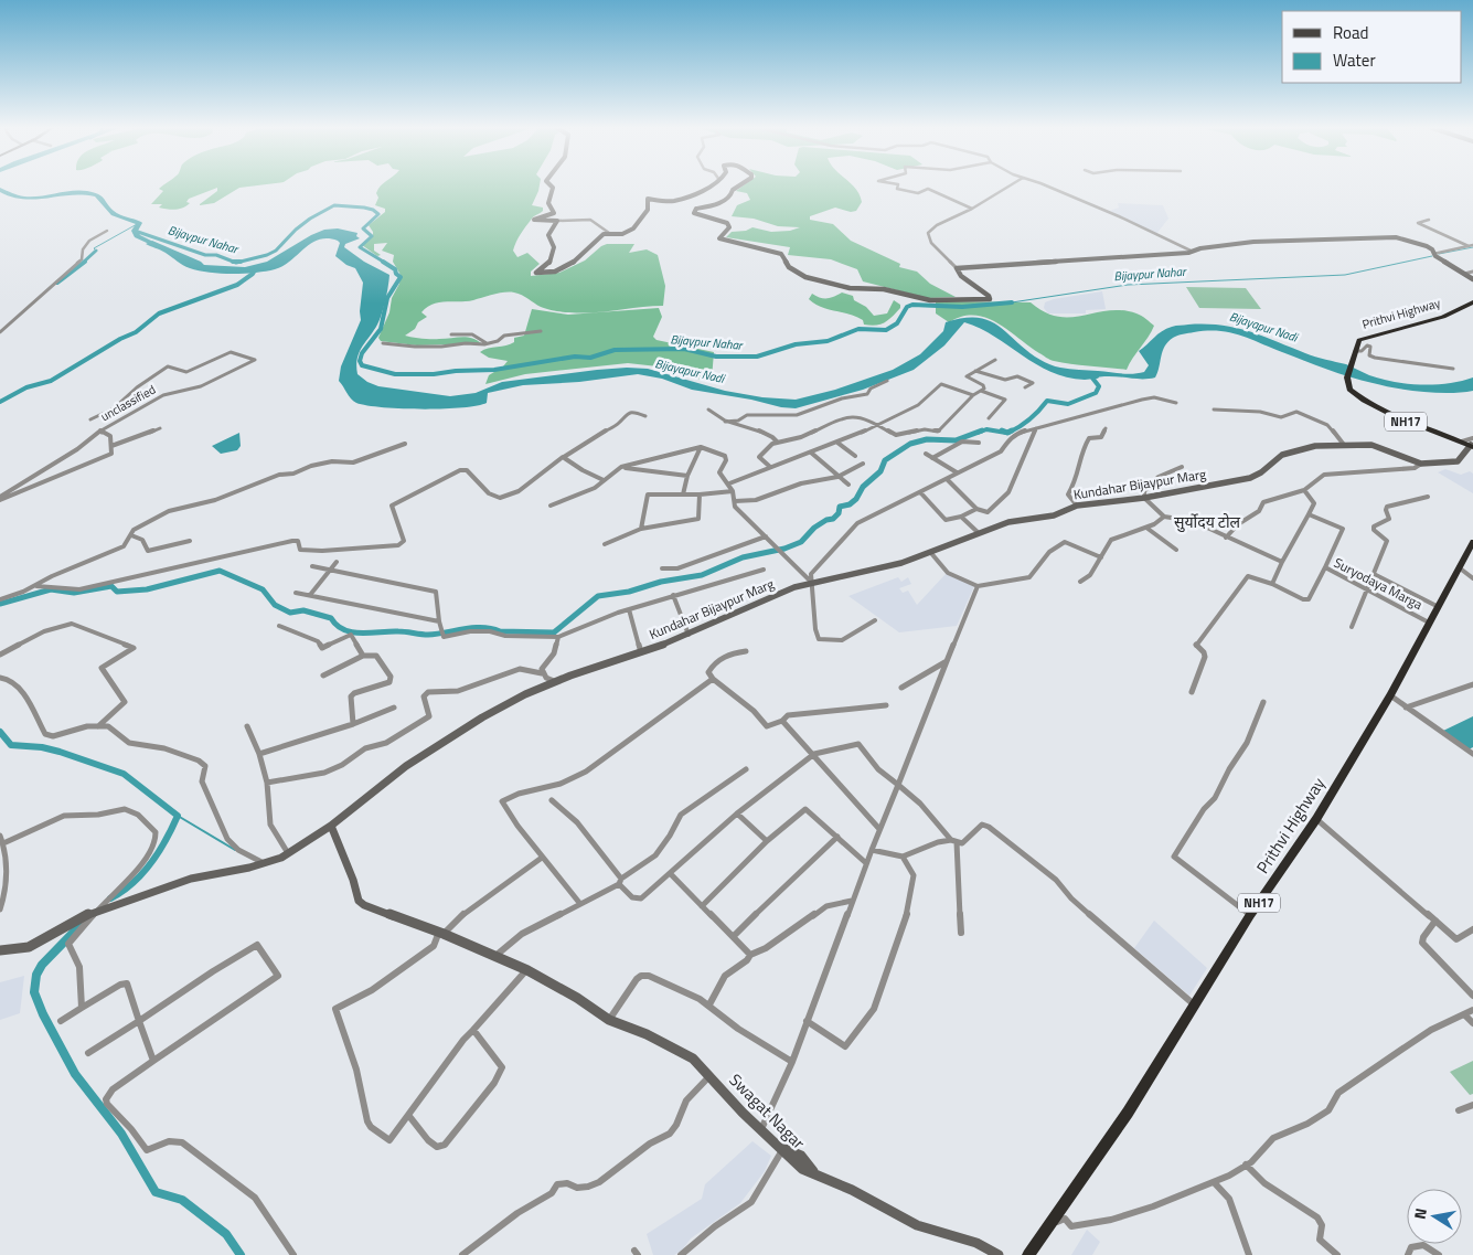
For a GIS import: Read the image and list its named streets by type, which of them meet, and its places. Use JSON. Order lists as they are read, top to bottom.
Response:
{
  "streets": {
    "highway": ["Prithvi Highway", "NH17"],
    "main road": ["Kundahar Bijaypur Marg", "Swagat Nagar"],
    "street": ["unclassified", "Suryodaya Marga"]
  },
  "crossings": [
    ["Prithvi Highway", "NH17"],
    ["Prithvi Highway", "Suryodaya Marga"],
    ["NH17", "Kundahar Bijaypur Marg"],
    ["Kundahar Bijaypur Marg", "Swagat Nagar"]
  ],
  "districts": ["सुर्योदय टोल"],
  "water": ["Bijaypur Nahar", "Bijayapur Nadi"],
  "legend": ["Road", "Water"],
  "north": "left"
}
